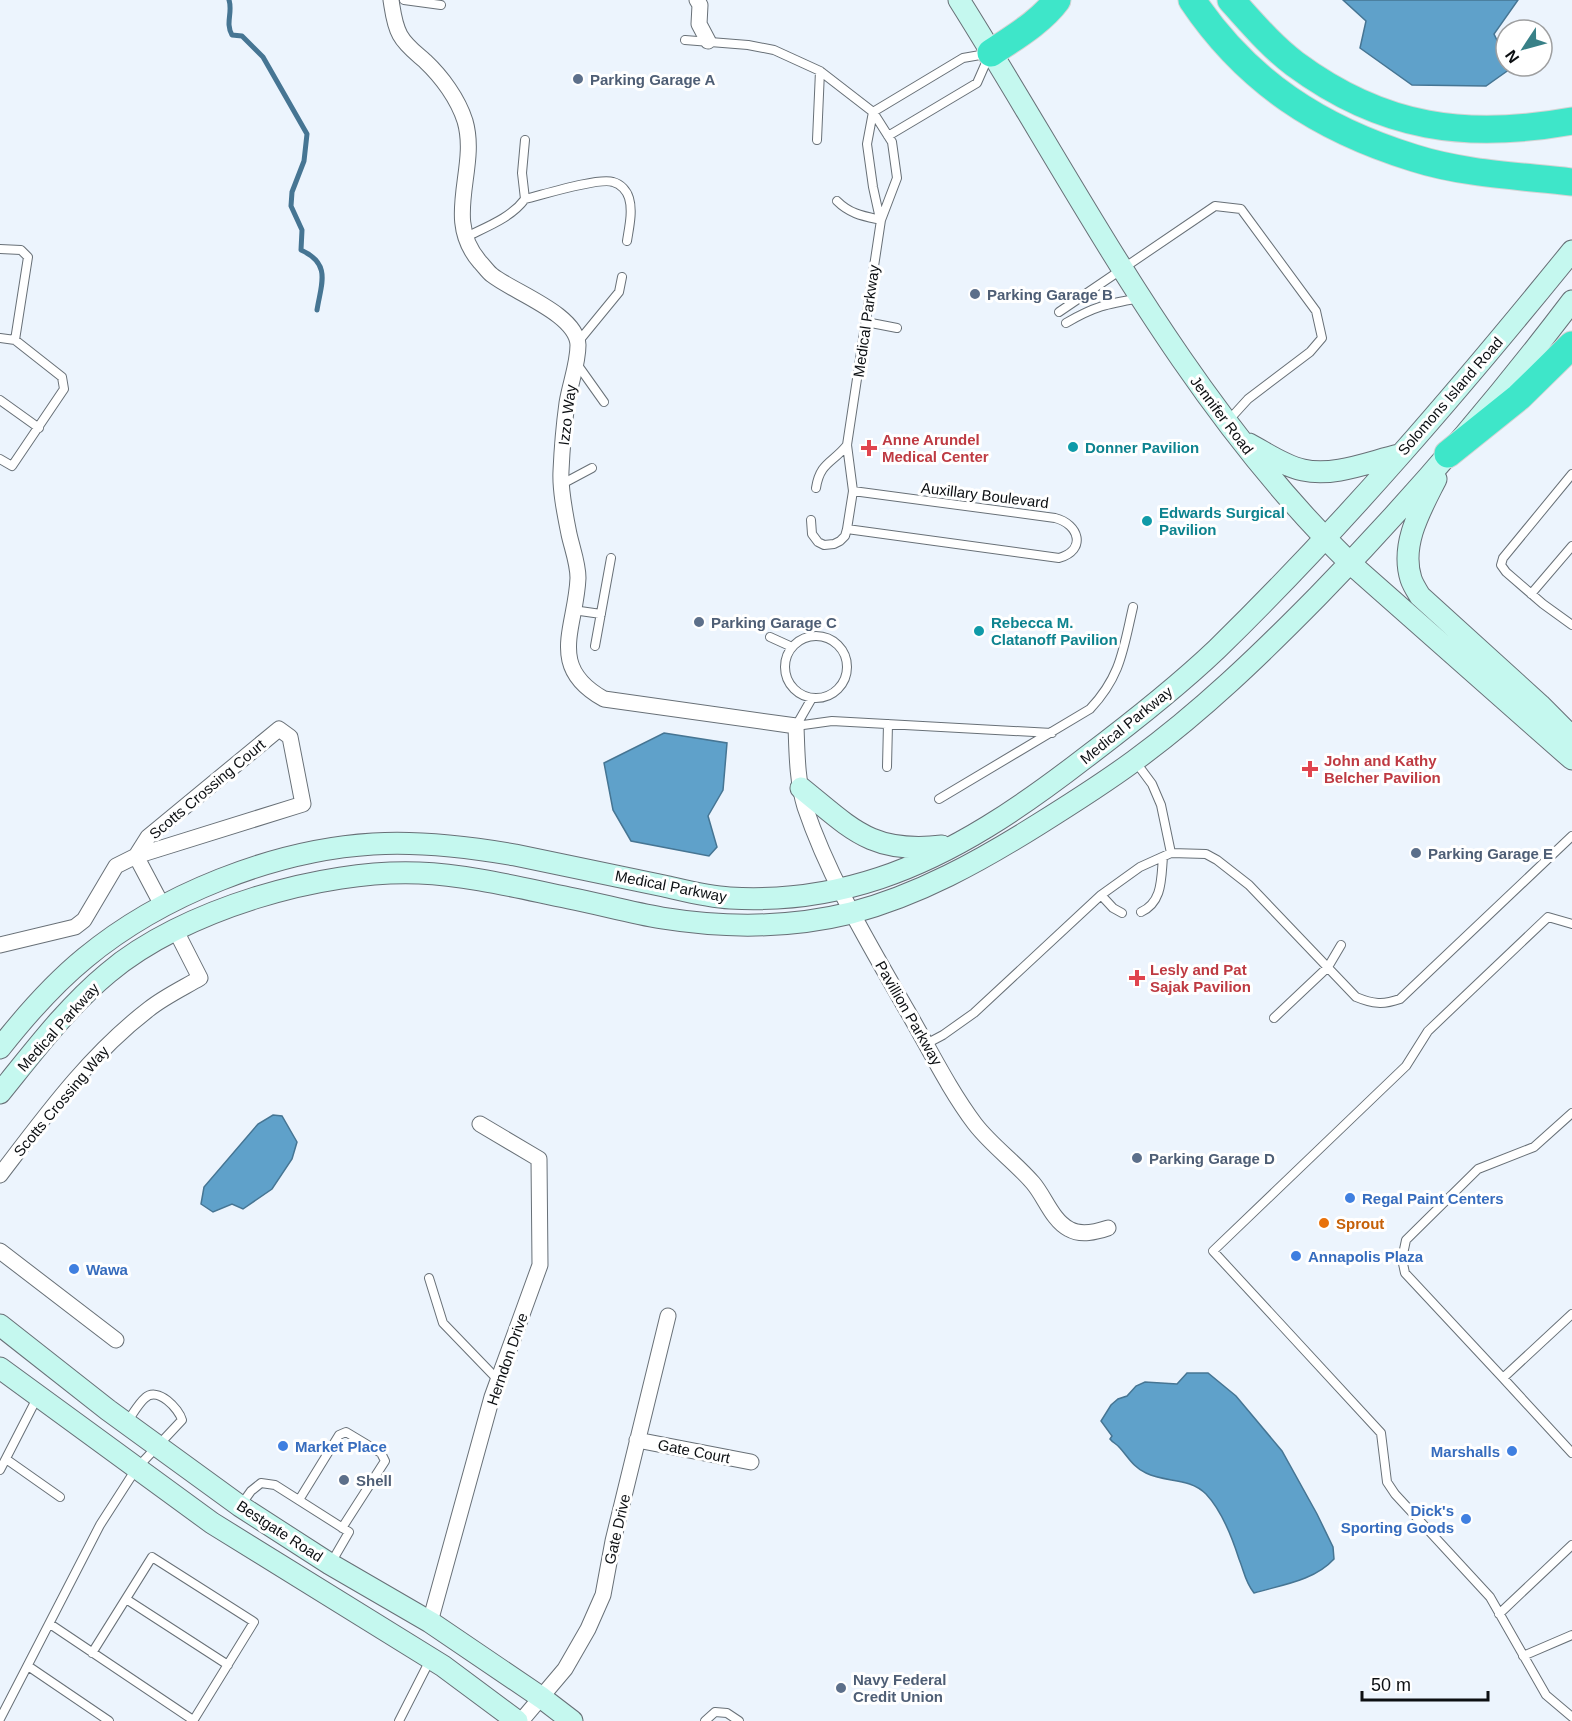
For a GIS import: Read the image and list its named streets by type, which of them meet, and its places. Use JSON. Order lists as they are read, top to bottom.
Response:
{
  "streets": {
    "main road": [
      "Medical Parkway",
      "Solomons Island Road",
      "Jennifer Road",
      "Bestgate Road"
    ],
    "street": [
      "Izzo Way",
      "Scotts Crossing Court",
      "Pavillion Parkway",
      "Scotts Crossing Way",
      "Herndon Drive",
      "Gate Court",
      "Gate Drive"
    ],
    "lane": ["Auxillary Boulevard"]
  },
  "crossings": [
    ["Medical Parkway", "Solomons Island Road"],
    ["Medical Parkway", "Jennifer Road"],
    ["Medical Parkway", "Auxillary Boulevard"],
    ["Medical Parkway", "Pavillion Parkway"],
    ["Medical Parkway", "Scotts Crossing Way"],
    ["Solomons Island Road", "Jennifer Road"],
    ["Izzo Way", "Pavillion Parkway"],
    ["Herndon Drive", "Bestgate Road"],
    ["Gate Court", "Gate Drive"],
    ["Gate Drive", "Bestgate Road"]
  ],
  "places": {
    "other": [
      "Parking Garage A",
      "Parking Garage B",
      "Donner Pavilion",
      "Edwards Surgical Pavilion",
      "Parking Garage C",
      "Rebecca M. Clatanoff Pavilion",
      "Parking Garage E",
      "Parking Garage D",
      "Regal Paint Centers",
      "Sprout",
      "Annapolis Plaza",
      "Wawa",
      "Market Place",
      "Marshalls",
      "Shell",
      "Dick's Sporting Goods",
      "Navy Federal Credit Union"
    ],
    "health": ["Anne Arundel Medical Center", "John and Kathy Belcher Pavilion", "Lesly and Pat Sajak Pavilion"]
  },
  "scale_bar": "50 m",
  "north": "bottom left"
}
